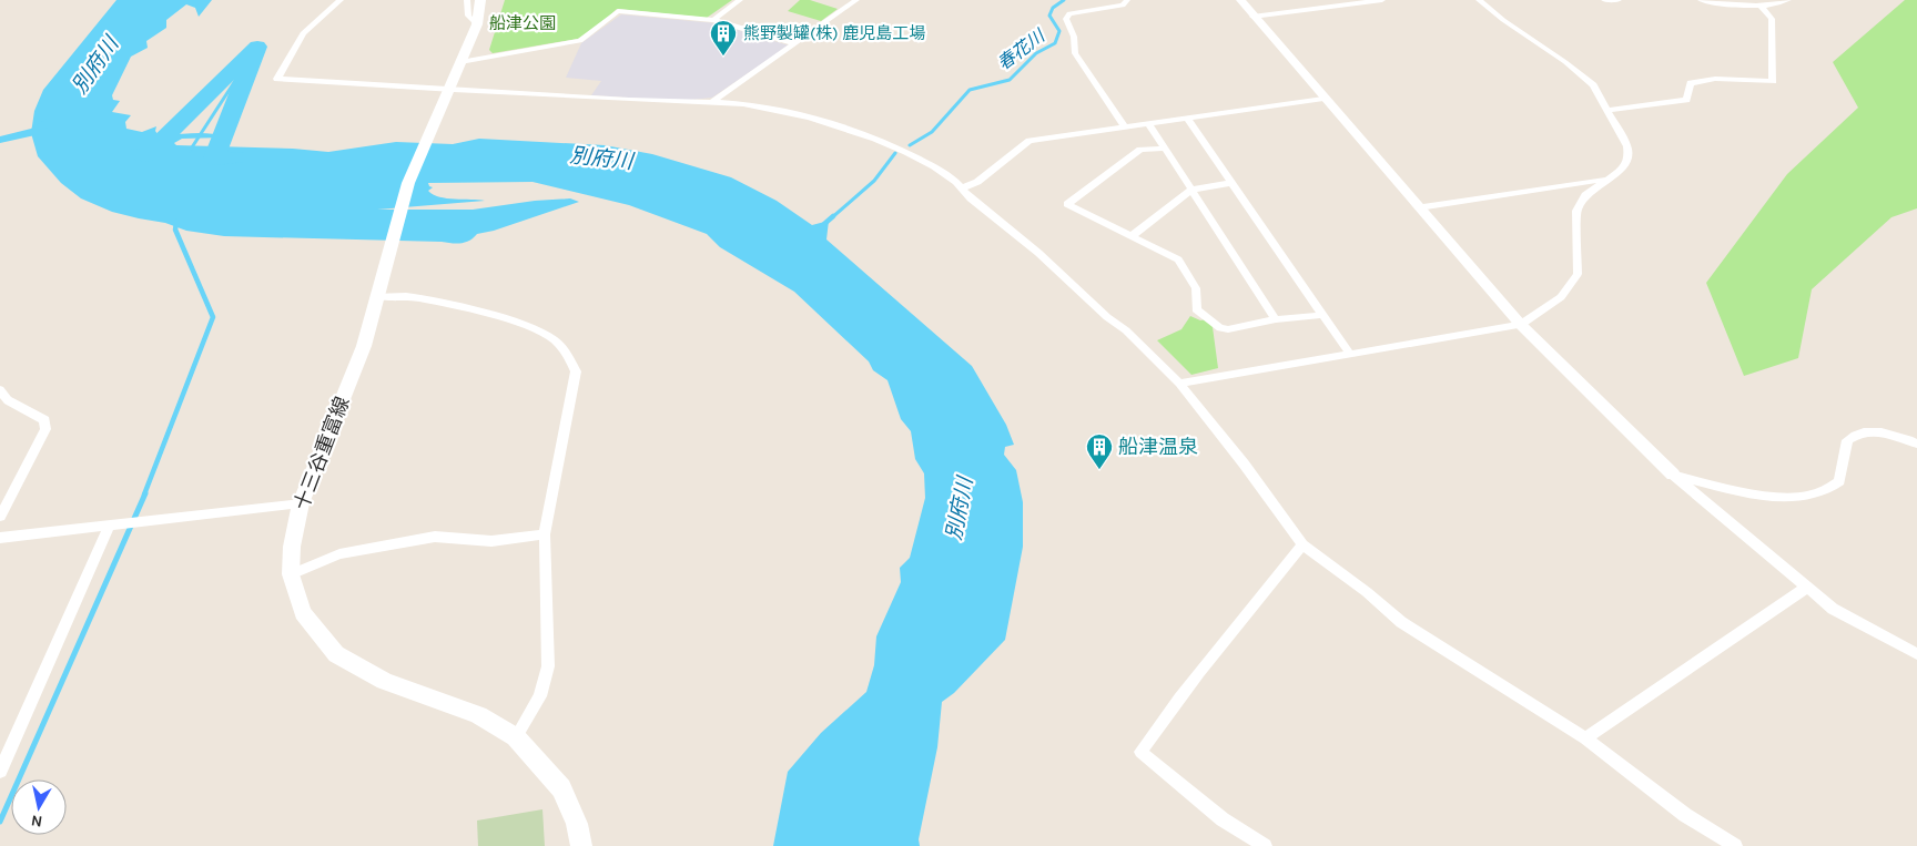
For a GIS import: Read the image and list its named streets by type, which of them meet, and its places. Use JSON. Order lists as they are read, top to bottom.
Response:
{
  "streets": {
    "main road": ["十三谷重富線"]
  },
  "water": ["春花川", "別府川"],
  "parks": ["船津公園"],
  "places": {
    "building": ["熊野製罐(株) 鹿児島工場", "船津温泉"]
  },
  "north": "bottom"
}
